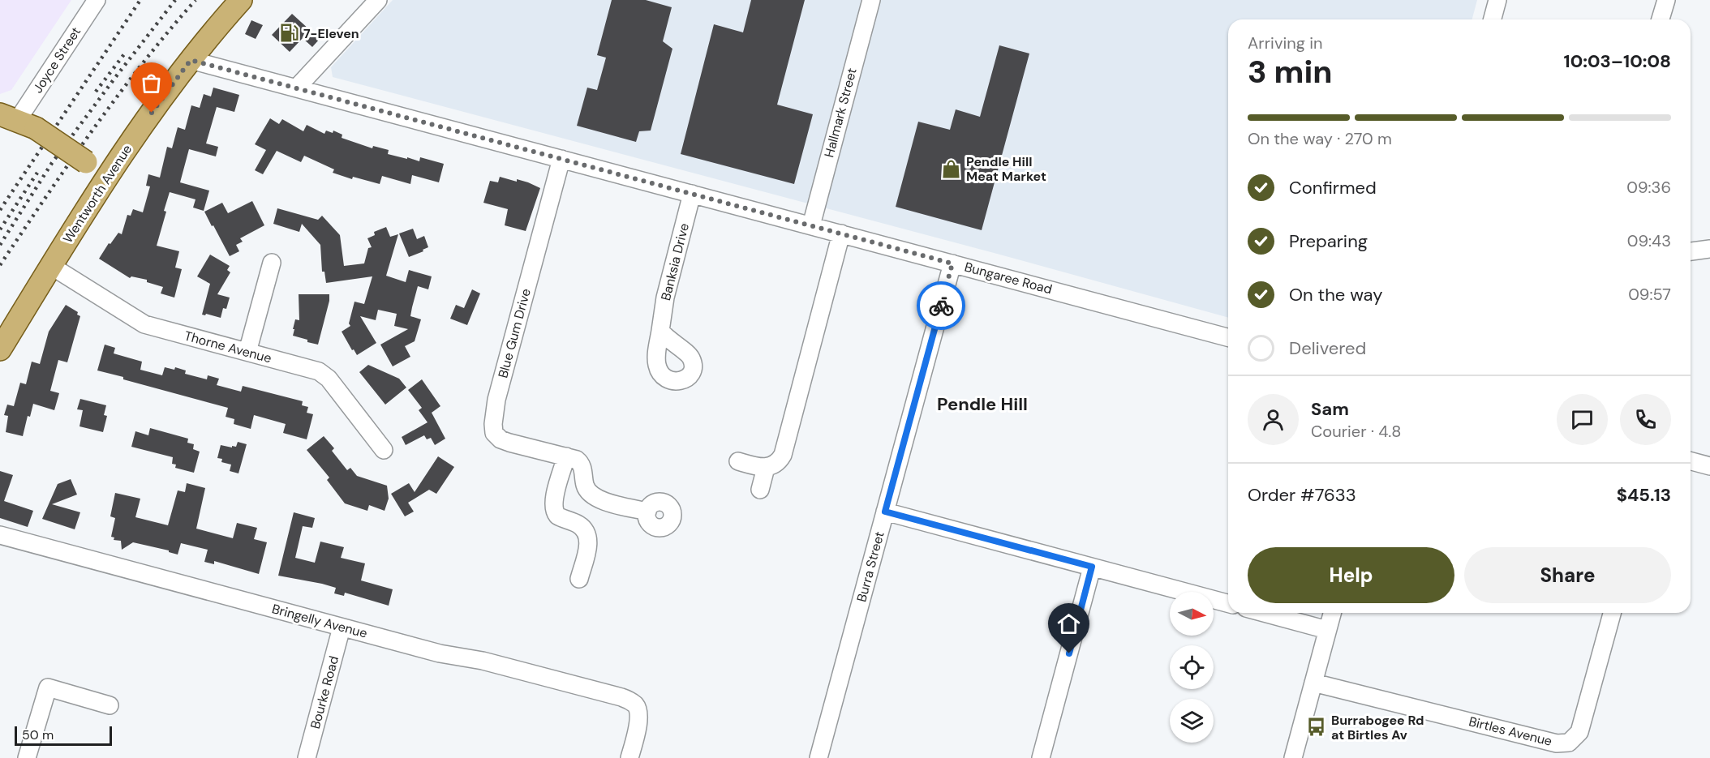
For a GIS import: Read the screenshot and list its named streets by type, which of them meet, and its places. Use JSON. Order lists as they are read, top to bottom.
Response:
{
  "streets": {
    "main road": ["Wentworth Avenue"],
    "street": [
      "Joyce Street",
      "Hallmark Street",
      "Banksia Drive",
      "Bungaree Road",
      "Blue Gum Drive",
      "Thorne Avenue",
      "Burra Street",
      "Bringelly Avenue",
      "Bourke Road",
      "Birtles Avenue"
    ]
  },
  "crossings": [
    ["Hallmark Street", "Bungaree Road"],
    ["Wentworth Avenue", "Bungaree Road"],
    ["Wentworth Avenue", "Thorne Avenue"],
    ["Banksia Drive", "Bungaree Road"],
    ["Bungaree Road", "Blue Gum Drive"],
    ["Bungaree Road", "Burra Street"],
    ["Bringelly Avenue", "Bourke Road"]
  ],
  "districts": ["Pendle Hill"],
  "places": {
    "fuel station": ["7-Eleven"],
    "shop": ["Pendle Hill Meat Market"],
    "bus stop": ["Burrabogee Rd at Birtles Av"]
  },
  "scale_bar": "50 m",
  "north": "right",
  "page": {
    "heading": ["3 min", "Arriving in", "10:03–10:08"],
    "panel": [
      "Sam",
      "Courier · 4.8",
      "Order #7633",
      "$45.13"
    ],
    "bar": "On the way · 270 m",
    "list": [
      ["Confirmed", "09:36"],
      ["Preparing", "09:43"],
      ["On the way", "09:57"],
      "Delivered"
    ],
    "buttons": ["Help", "Share"],
    "scale": "50 m"
  }
}
